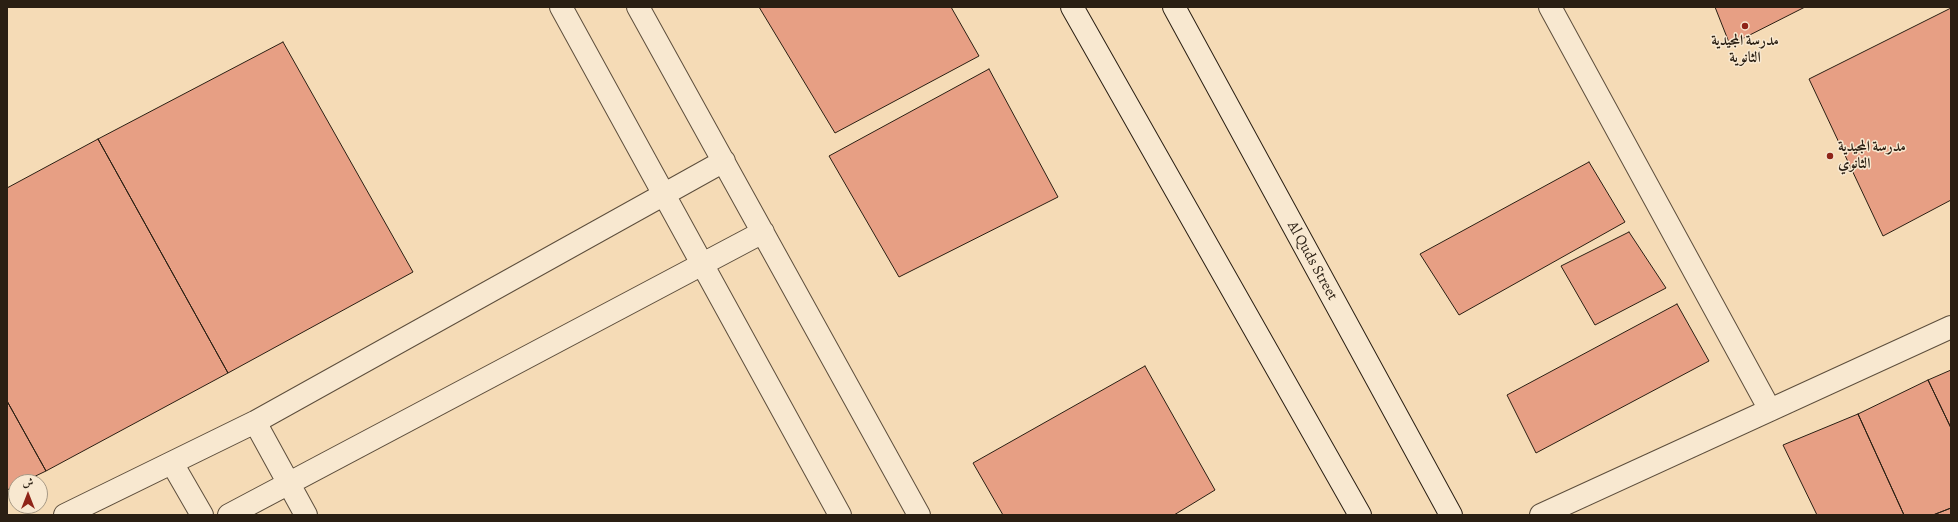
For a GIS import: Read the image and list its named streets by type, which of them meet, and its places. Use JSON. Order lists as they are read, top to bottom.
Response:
{
  "streets": {
    "street": ["Al Quds Street"]
  },
  "places": ["مدرسة المجيدية الثانوية", "مدرسة المجيدية الثانوي"],
  "north": "top"
}
